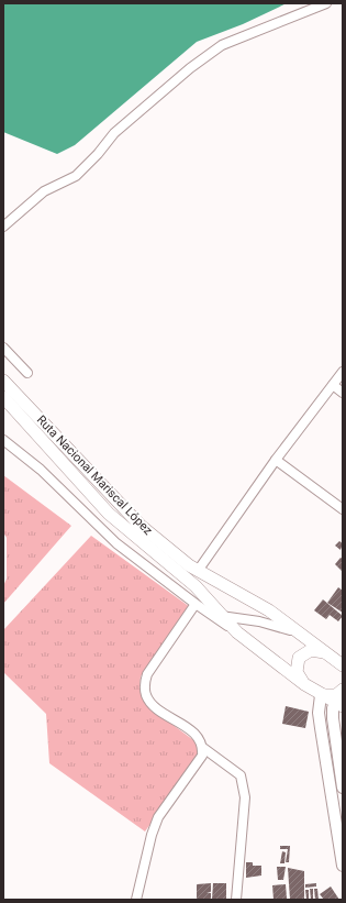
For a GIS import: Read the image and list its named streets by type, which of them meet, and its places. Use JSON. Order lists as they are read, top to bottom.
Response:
{
  "streets": {
    "highway": ["Ruta Nacional Mariscal López"]
  }
}
